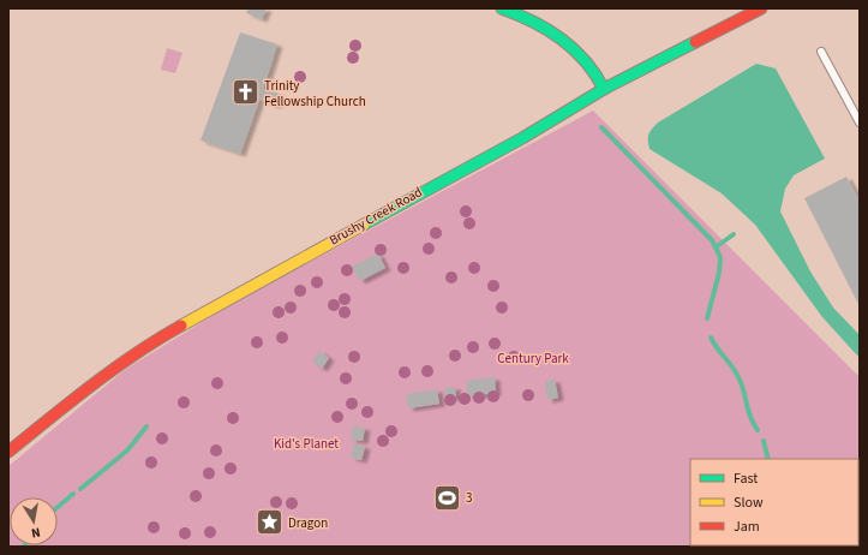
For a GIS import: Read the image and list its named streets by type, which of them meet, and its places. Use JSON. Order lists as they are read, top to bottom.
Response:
{
  "streets": {
    "street": ["Brushy Creek Road"]
  },
  "parks": ["Century Park", "Kid's Planet"],
  "places": {
    "church": ["Trinity Fellowship Church"],
    "sports": ["3"],
    "place": ["Dragon"]
  },
  "legend": ["Fast", "Slow", "Jam"],
  "north": "bottom"
}
